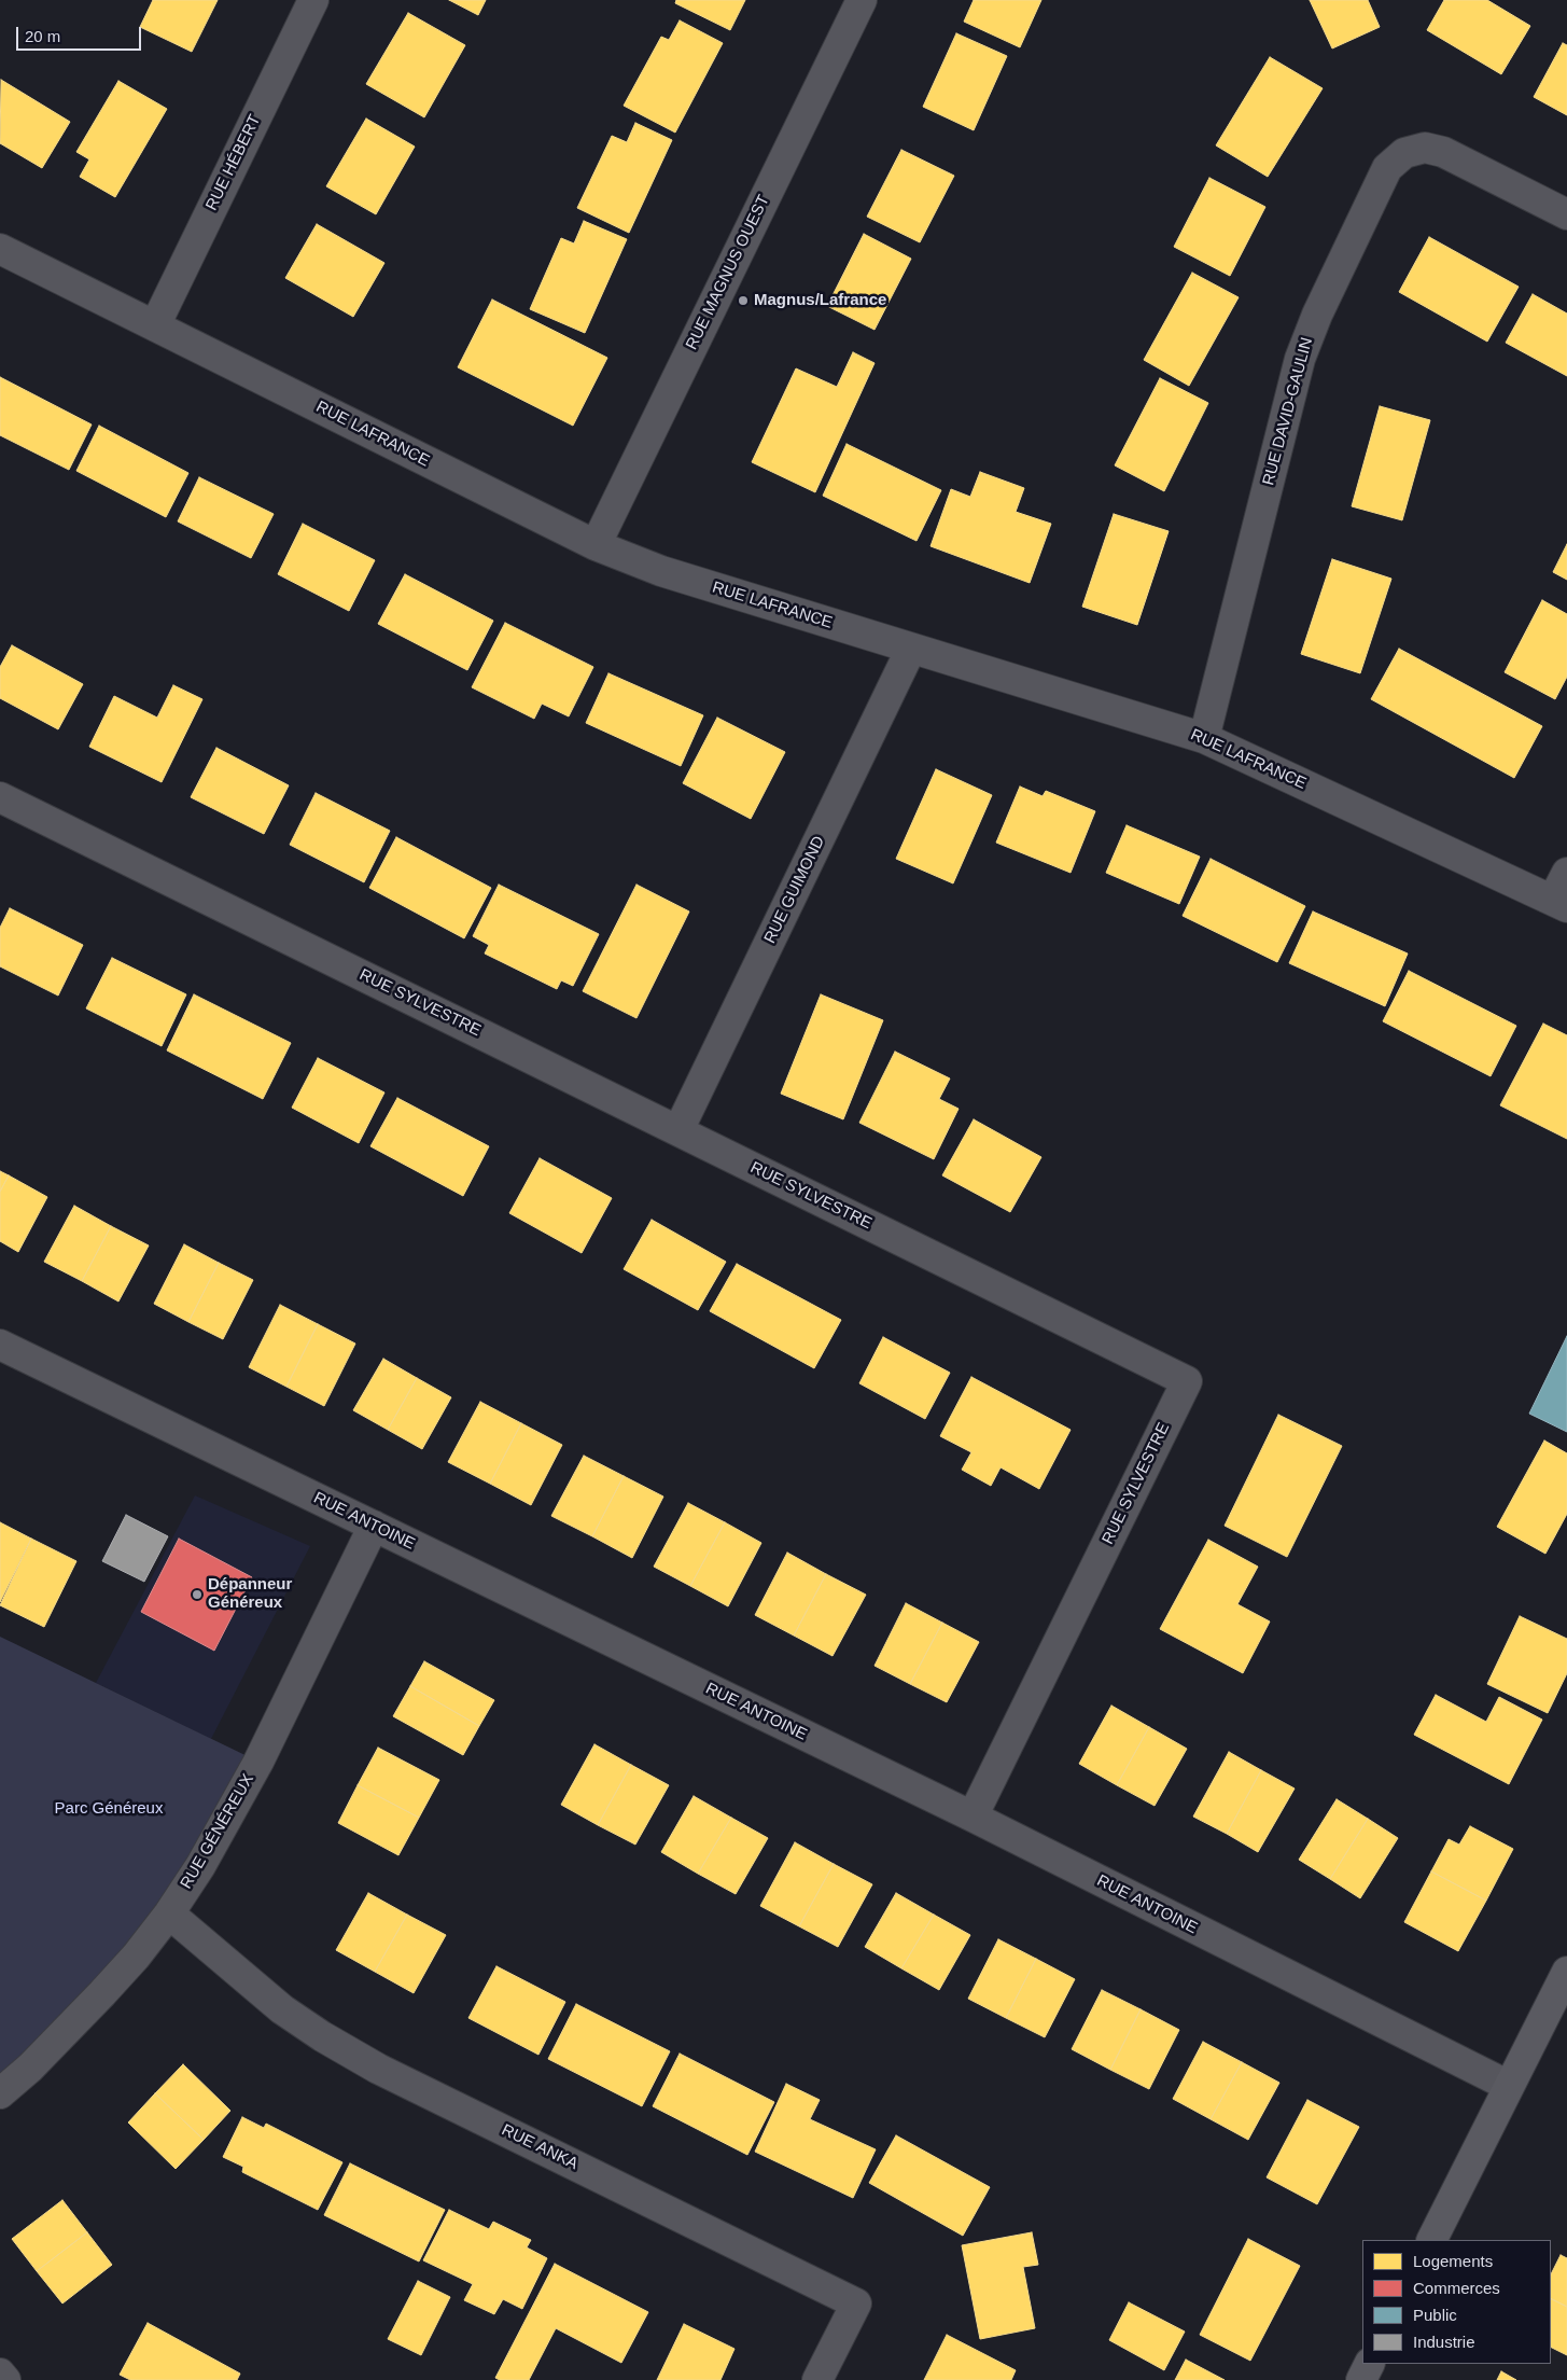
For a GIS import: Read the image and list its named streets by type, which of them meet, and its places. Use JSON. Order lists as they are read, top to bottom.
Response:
{
  "streets": {
    "street": [
      "RUE HÉBERT",
      "RUE MAGNUS OUEST",
      "RUE DAVID-GAULIN",
      "RUE LAFRANCE",
      "RUE GUIMOND",
      "RUE SYLVESTRE",
      "RUE ANTOINE",
      "RUE GÉNÉREUX",
      "RUE ANKA"
    ]
  },
  "crossings": [
    ["RUE HÉBERT", "RUE LAFRANCE"],
    ["RUE MAGNUS OUEST", "RUE LAFRANCE"],
    ["RUE DAVID-GAULIN", "RUE LAFRANCE"],
    ["RUE LAFRANCE", "RUE GUIMOND"],
    ["RUE GUIMOND", "RUE SYLVESTRE"],
    ["RUE SYLVESTRE", "RUE ANTOINE"],
    ["RUE ANTOINE", "RUE GÉNÉREUX"],
    ["RUE GÉNÉREUX", "RUE ANKA"]
  ],
  "parks": ["Parc Généreux"],
  "places": ["Magnus/Lafrance", "Dépanneur Généreux"],
  "legend": [
    "Logements",
    "Commerces",
    "Public",
    "Industrie"
  ],
  "scale_bar": "20 m"
}
